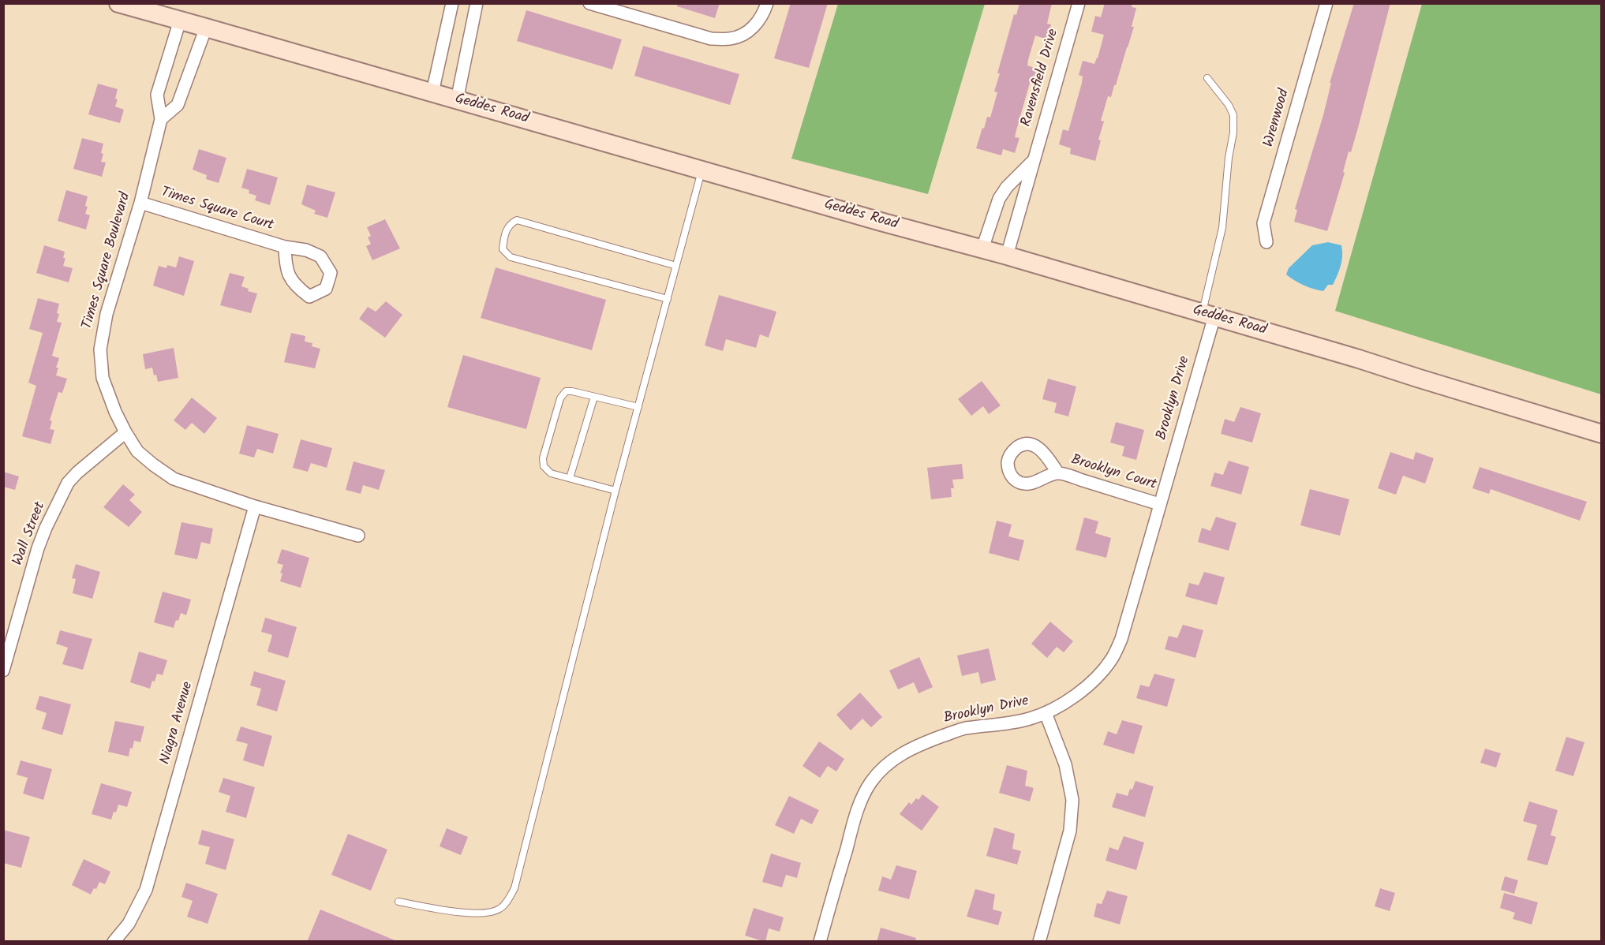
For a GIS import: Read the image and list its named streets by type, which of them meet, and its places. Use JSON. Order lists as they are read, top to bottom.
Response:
{
  "streets": {
    "main road": ["Geddes Road"],
    "street": [
      "Ravensfield Drive",
      "Wrenwood",
      "Times Square Court",
      "Times Square Boulevard",
      "Brooklyn Drive",
      "Brooklyn Court",
      "Wall Street",
      "Niagra Avenue"
    ]
  },
  "crossings": [
    ["Ravensfield Drive", "Geddes Road"],
    ["Geddes Road", "Times Square Boulevard"],
    ["Geddes Road", "Brooklyn Drive"],
    ["Times Square Court", "Times Square Boulevard"],
    ["Times Square Boulevard", "Wall Street"],
    ["Times Square Boulevard", "Niagra Avenue"],
    ["Brooklyn Drive", "Brooklyn Court"]
  ]
}
